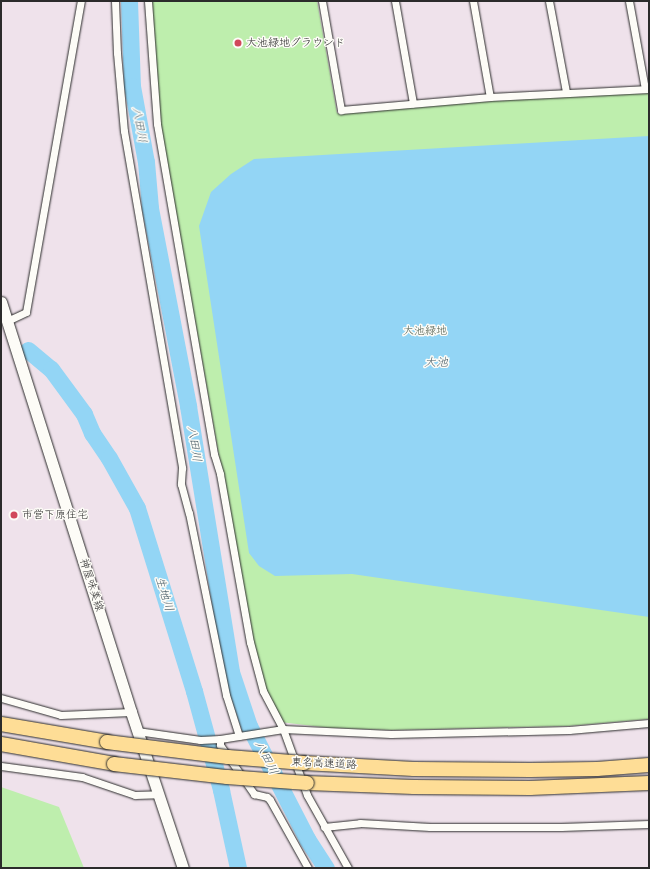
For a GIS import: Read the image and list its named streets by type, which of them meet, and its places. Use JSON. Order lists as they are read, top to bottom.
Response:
{
  "streets": {
    "highway": ["東名高速道路"],
    "main road": ["神屋味美線"]
  },
  "water": ["八田川", "大池", "生地川"],
  "parks": ["大池緑地"],
  "places": ["大池緑地グラウンド", "市営下原住宅"]
}
